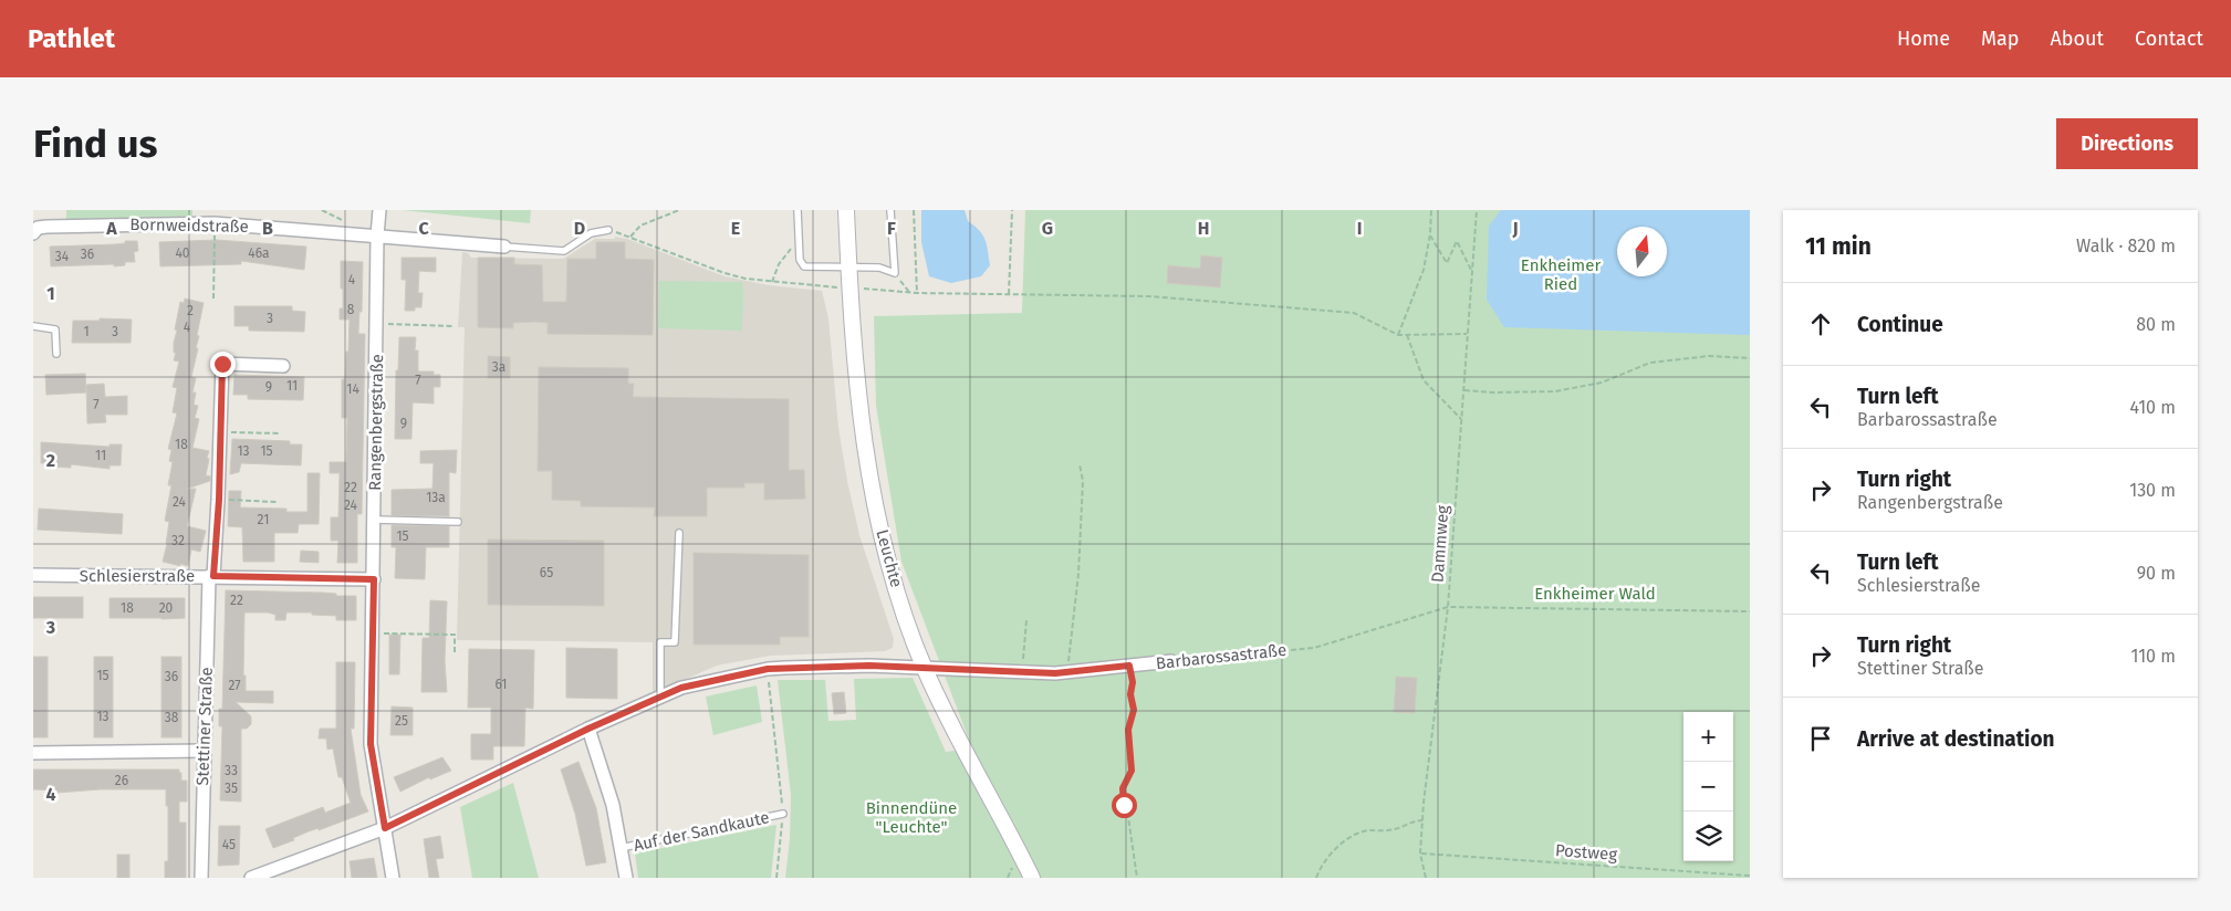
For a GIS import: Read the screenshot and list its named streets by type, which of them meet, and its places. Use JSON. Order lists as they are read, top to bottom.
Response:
{
  "streets": {
    "street": [
      "Bornweidstraße",
      "Rangenbergstraße",
      "Leuchte",
      "Schlesierstraße",
      "Barbarossastraße",
      "Stettiner Straße",
      "Auf der Sandkaute"
    ],
    "path": ["Dammweg", "Postweg"]
  },
  "crossings": [
    ["Bornweidstraße", "Rangenbergstraße"],
    ["Rangenbergstraße", "Schlesierstraße"],
    ["Rangenbergstraße", "Barbarossastraße"],
    ["Dammweg", "Barbarossastraße"],
    ["Dammweg", "Postweg"],
    ["Leuchte", "Barbarossastraße"],
    ["Schlesierstraße", "Stettiner Straße"],
    ["Barbarossastraße", "Auf der Sandkaute"]
  ],
  "parks": ["Enkheimer Ried", "Enkheimer Wald", "Binnendüne \"Leuchte\""],
  "house_numbers": [
    "40",
    "46a",
    "36",
    "34",
    "4",
    "8",
    "2",
    "3",
    "4",
    "1",
    "3",
    "3a",
    "7",
    "11",
    "9",
    "14",
    "7",
    "9",
    "18",
    "13",
    "15",
    "11",
    "22",
    "13a",
    "24",
    "24",
    "21",
    "15",
    "32",
    "65",
    "22",
    "18",
    "20",
    "15",
    "36",
    "61",
    "27",
    "13",
    "38",
    "25",
    "33",
    "26",
    "35",
    "45"
  ],
  "north": "top",
  "page": {
    "header": "Pathlet",
    "nav": [
      "Home",
      "Map",
      "About",
      "Contact"
    ],
    "buttons": "Directions",
    "title": "Find us",
    "heading": ["11 min", "Walk · 820 m"],
    "list": [
      ["Continue", "80 m"],
      ["Turn left", "Barbarossastraße", "410 m"],
      ["Turn right", "Rangenbergstraße", "130 m"],
      ["Turn left", "Schlesierstraße", "90 m"],
      ["Turn right", "Stettiner Straße", "110 m"],
      "Arrive at destination"
    ],
    "map_buttons": ["+", "−"]
  },
  "grid": {
    "columns": [
      "A",
      "B",
      "C",
      "D",
      "E",
      "F",
      "G",
      "H",
      "I",
      "J"
    ],
    "rows": [
      "1",
      "2",
      "3",
      "4"
    ]
  }
}
